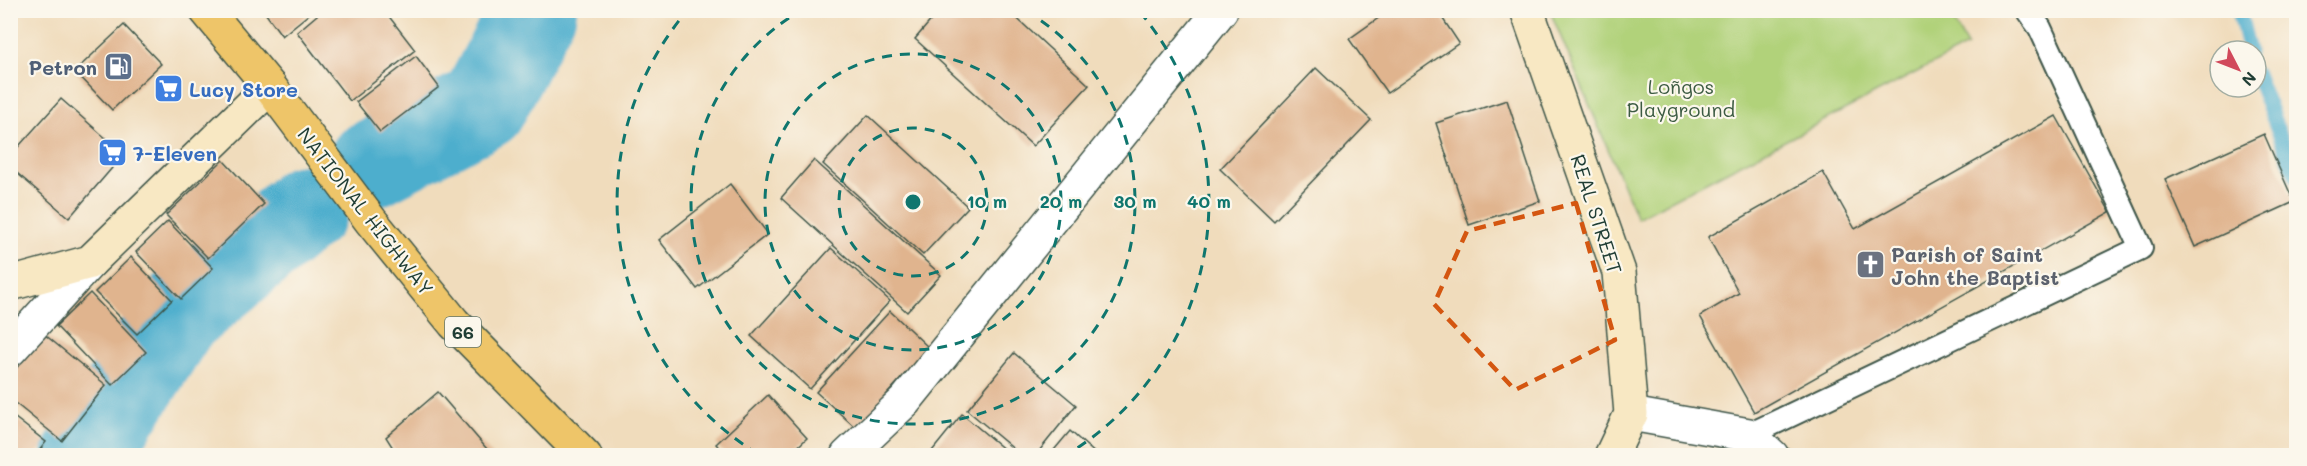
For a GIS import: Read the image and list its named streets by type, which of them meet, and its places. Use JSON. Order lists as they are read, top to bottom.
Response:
{
  "streets": {
    "main road": ["NATIONAL HIGHWAY", "66"],
    "street": ["REAL STREET"]
  },
  "parks": ["Loñgos Playground"],
  "places": {
    "fuel station": ["Petron"],
    "supermarket": ["Lucy Store", "7-Eleven"],
    "church": ["Parish of Saint John the Baptist"]
  },
  "north": "bottom right",
  "rings": [
    "10 m",
    "20 m",
    "30 m",
    "40 m"
  ]
}
